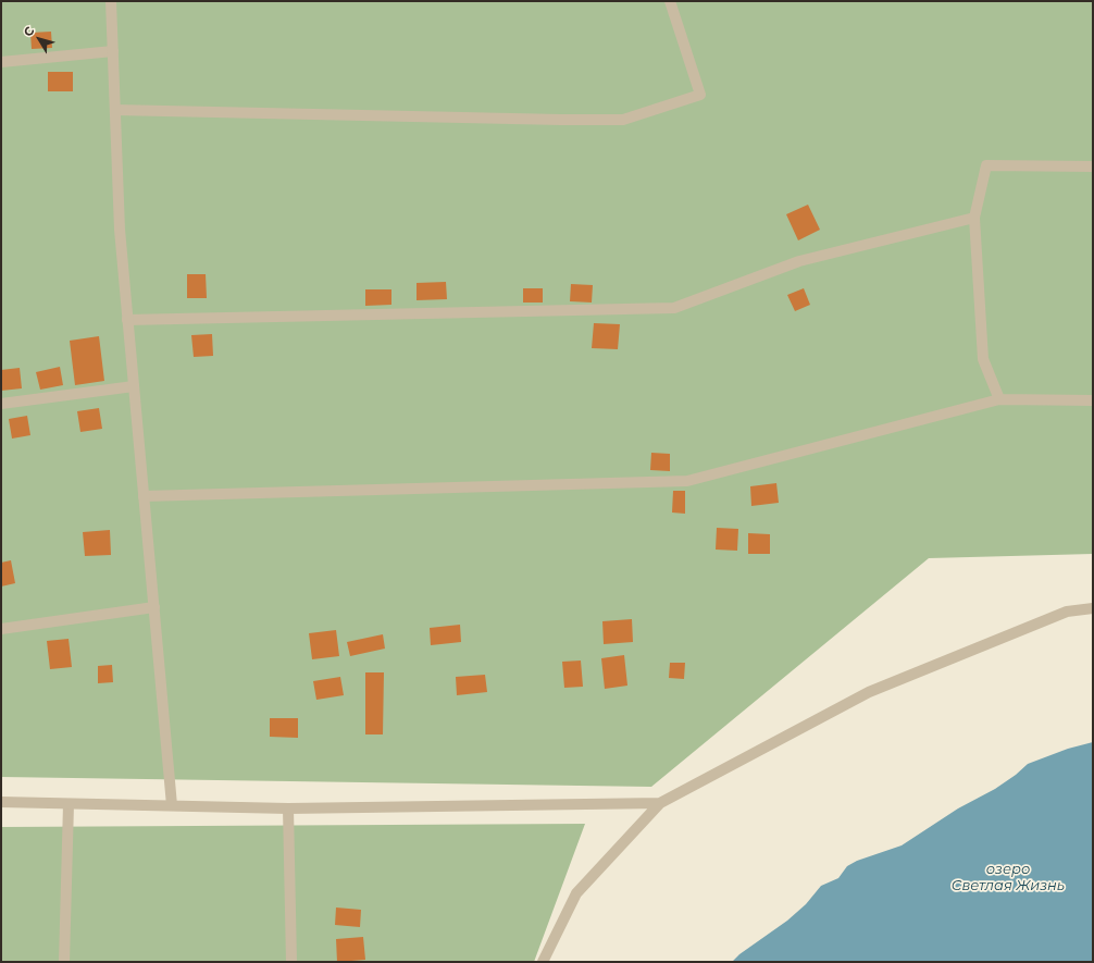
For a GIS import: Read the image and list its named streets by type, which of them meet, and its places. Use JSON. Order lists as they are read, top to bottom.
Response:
{
  "water": ["озеро Светлая Жизнь"],
  "north": "top left"
}
